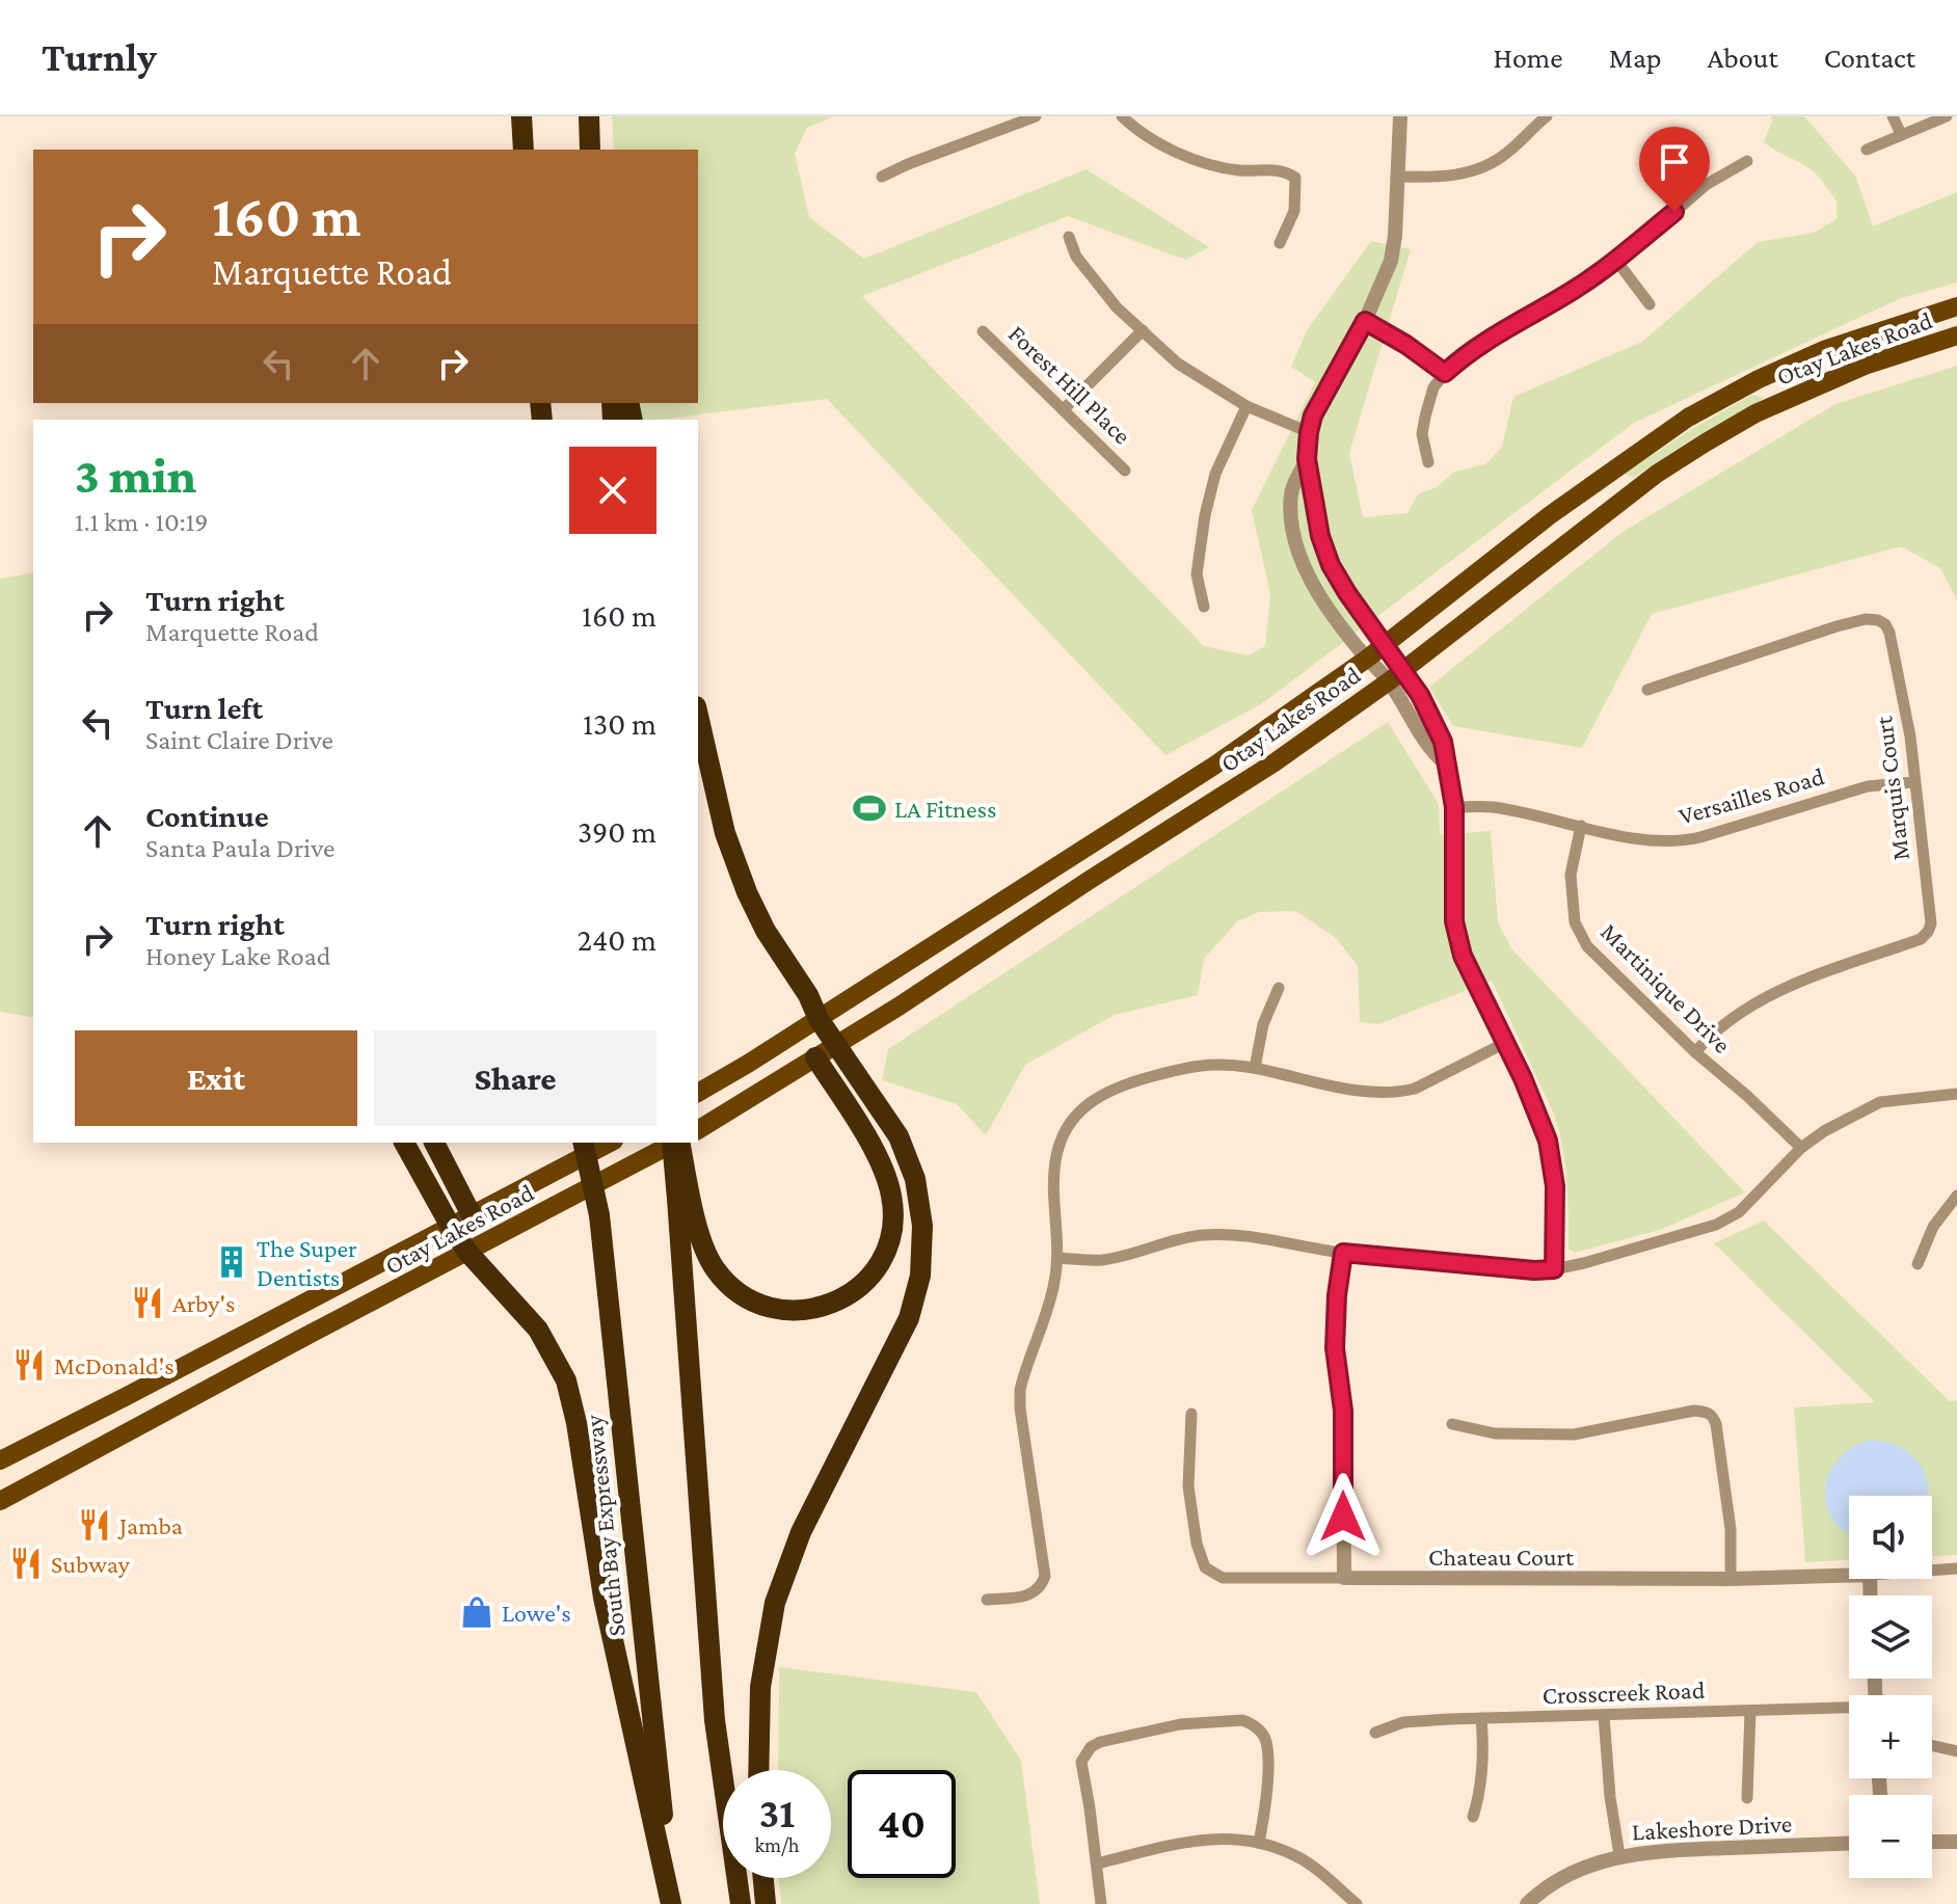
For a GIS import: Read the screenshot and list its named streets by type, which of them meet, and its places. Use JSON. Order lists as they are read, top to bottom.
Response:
{
  "streets": {
    "highway": ["South Bay Expressway"],
    "main road": ["Otay Lakes Road"],
    "street": [
      "Forest Hill Place",
      "Marquis Court",
      "Versailles Road",
      "Martinique Drive",
      "Chateau Court",
      "Crosscreek Road",
      "Lakeshore Drive"
    ]
  },
  "crossings": [
    ["Marquis Court", "Versailles Road"],
    ["Marquis Court", "Martinique Drive"],
    ["Versailles Road", "Martinique Drive"]
  ],
  "places": {
    "sports": ["LA Fitness"],
    "building": ["The Super Dentists"],
    "restaurant": [
      "Arby's",
      "McDonald's",
      "Jamba",
      "Subway"
    ],
    "shop": ["Lowe's"]
  },
  "page": {
    "header": "Turnly",
    "nav": [
      "Home",
      "Map",
      "About",
      "Contact"
    ],
    "turn": ["160 m", "Marquette Road"],
    "heading": ["3 min", "1.1 km · 10:19"],
    "list": [
      {
        "name": "Turn right",
        "note": "Marquette Road",
        "value": "160 m"
      },
      {
        "name": "Turn left",
        "note": "Saint Claire Drive",
        "value": "130 m"
      },
      {
        "name": "Continue",
        "note": "Santa Paula Drive",
        "value": "390 m"
      },
      {
        "name": "Turn right",
        "note": "Honey Lake Road",
        "value": "240 m"
      }
    ],
    "buttons": ["Exit", "Share"],
    "map_buttons": ["+", "−"],
    "speed": "31 km/h",
    "limit": "40"
  }
}
